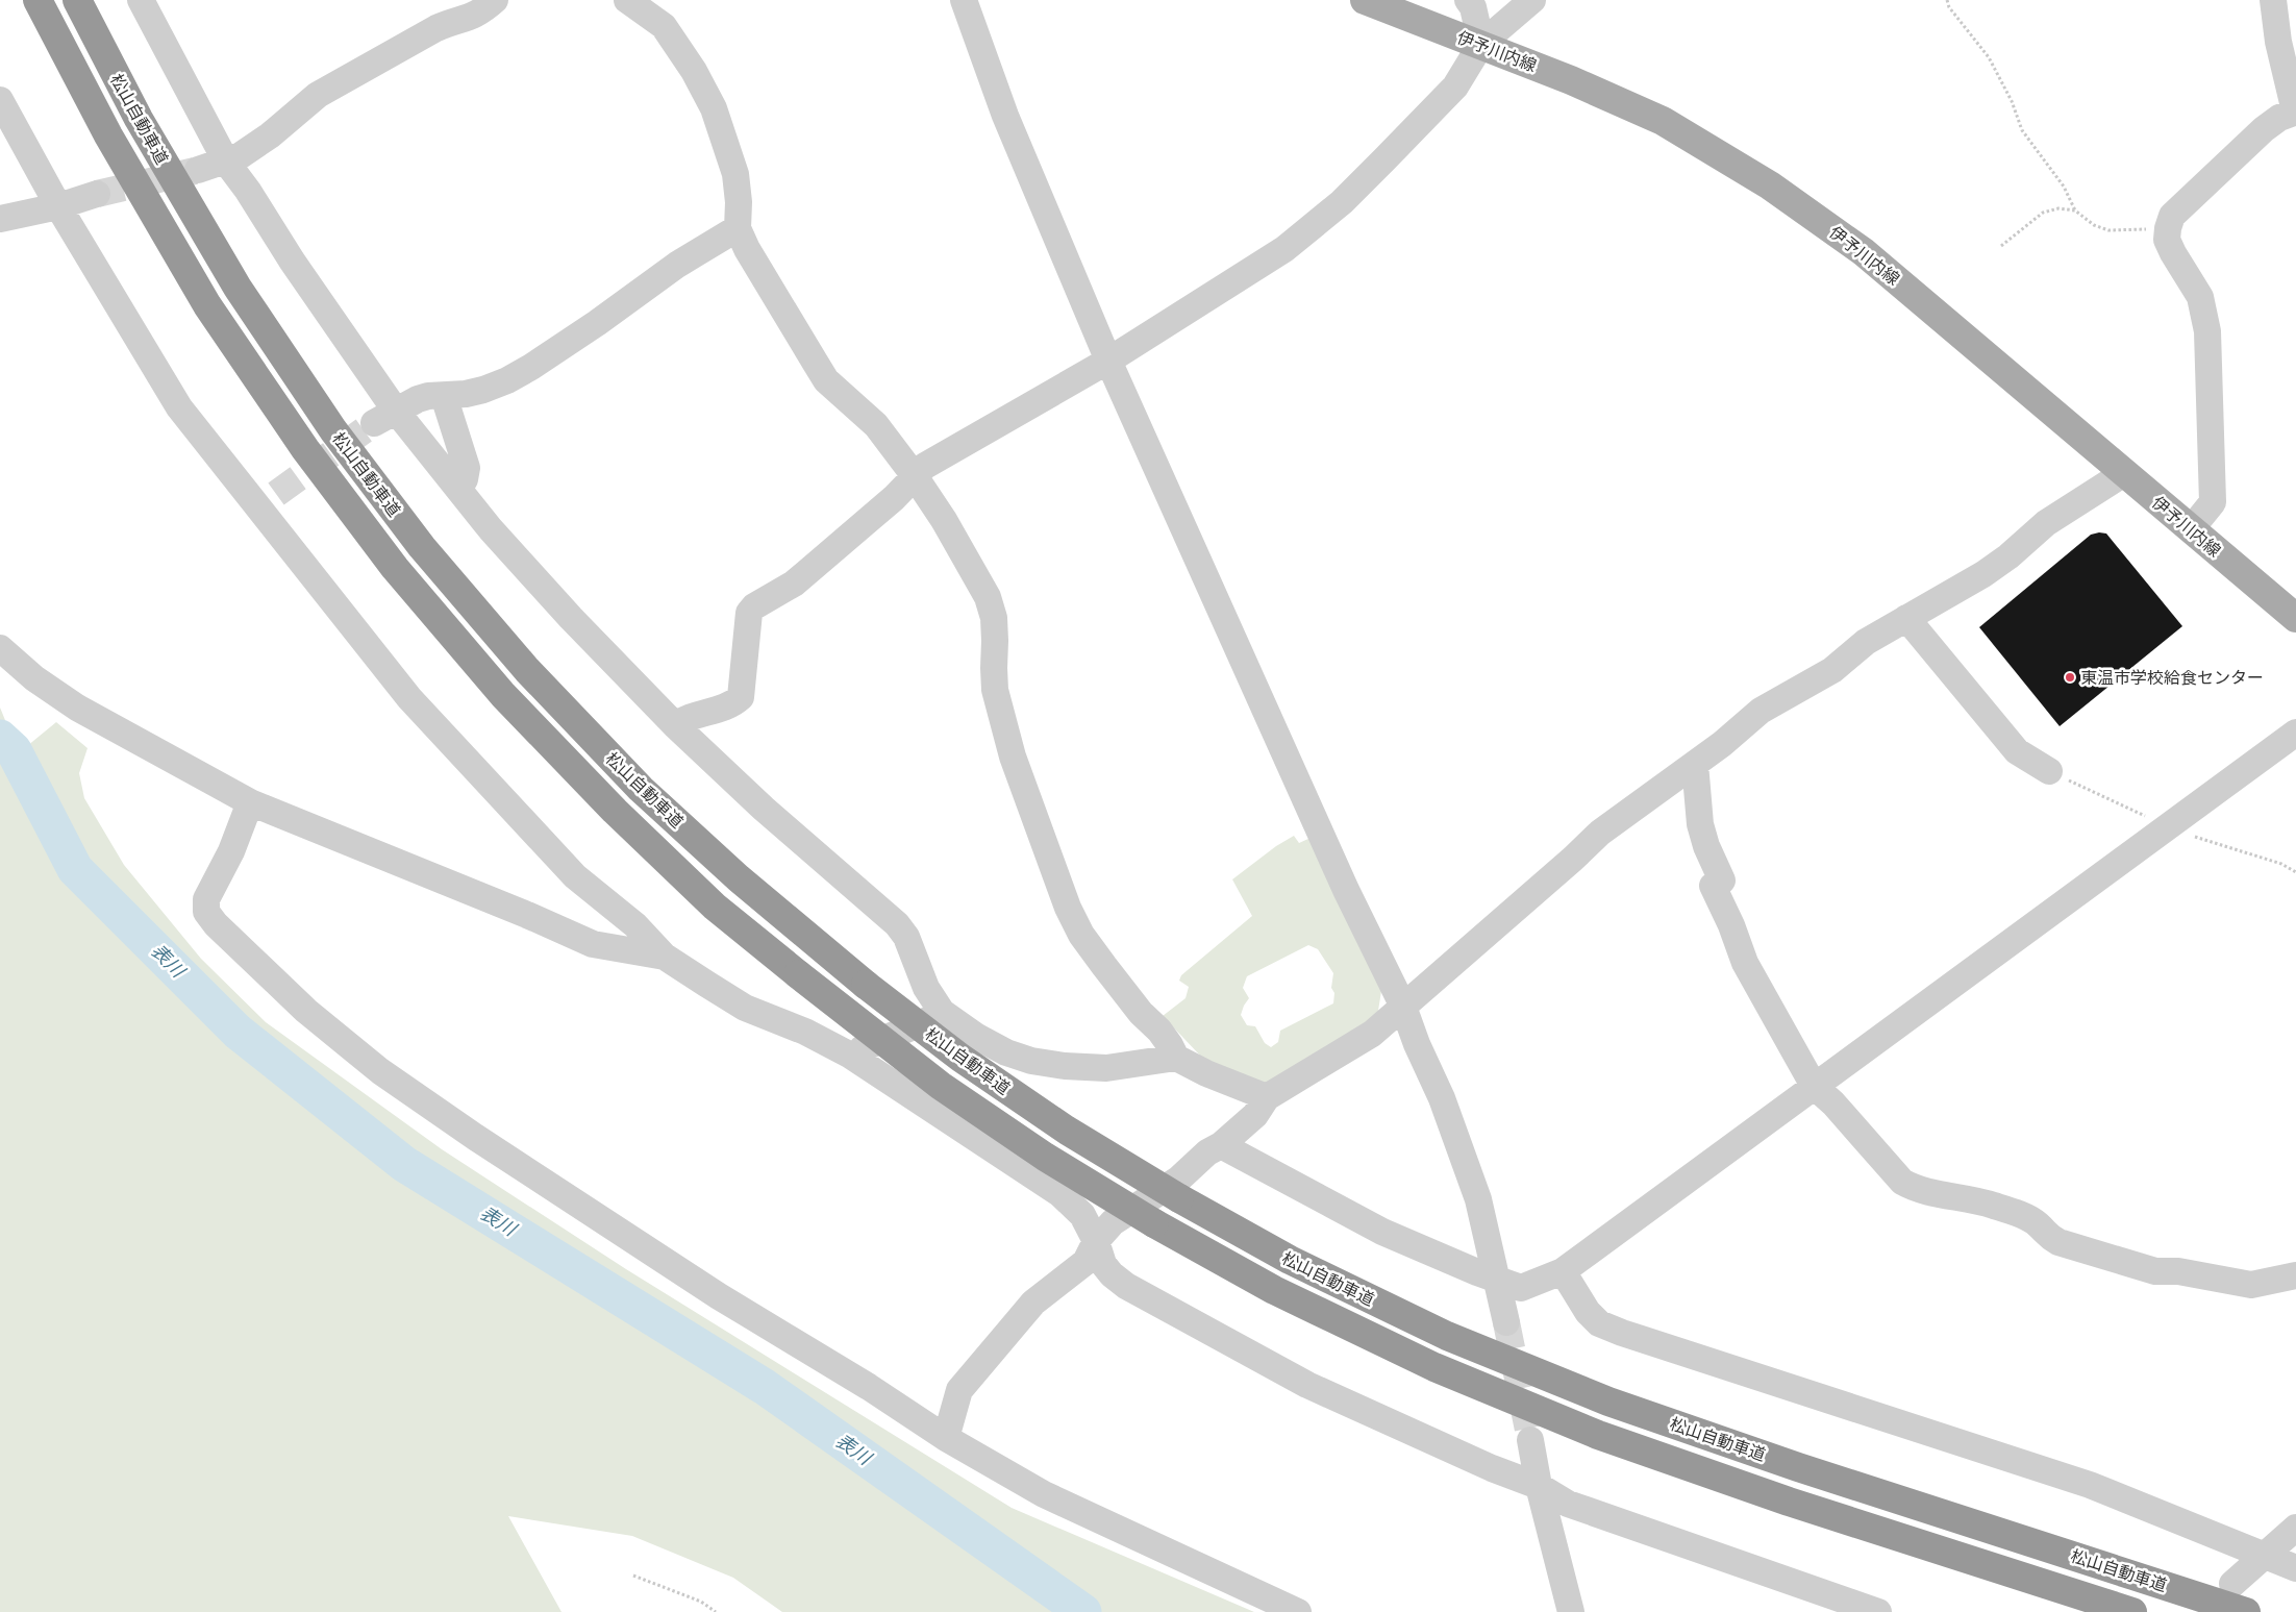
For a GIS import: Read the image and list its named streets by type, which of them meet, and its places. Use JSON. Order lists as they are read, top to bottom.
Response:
{
  "streets": {
    "highway": ["松山自動車道"],
    "main road": ["伊予川内線"]
  },
  "water": ["表川"],
  "places": ["東温市学校給食センター"]
}
